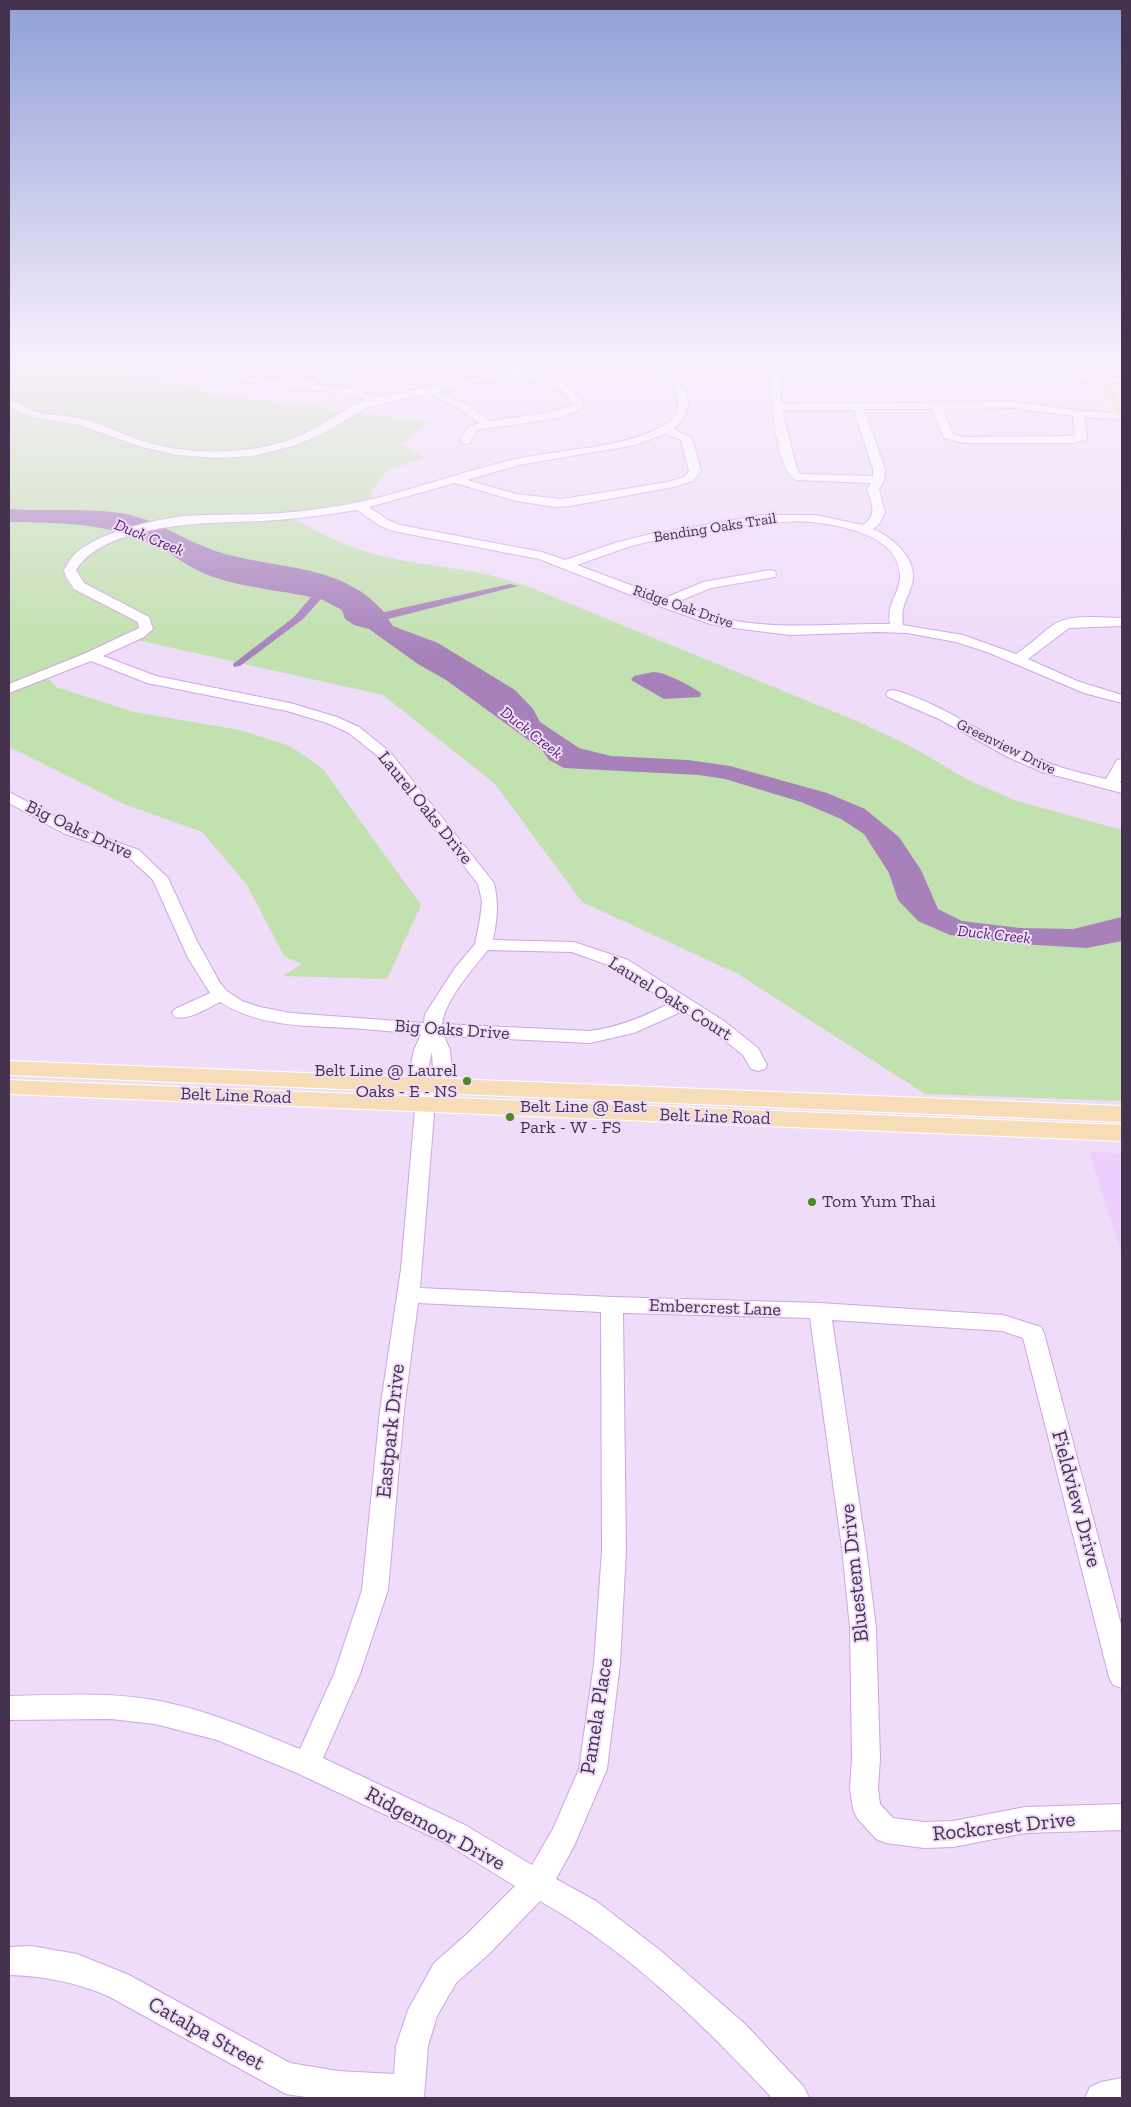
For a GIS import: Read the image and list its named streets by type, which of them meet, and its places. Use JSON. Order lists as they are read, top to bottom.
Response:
{
  "streets": {
    "main road": ["Belt Line Road"],
    "street": [
      "Bending Oaks Trail",
      "Ridge Oak Drive",
      "Greenview Drive",
      "Laurel Oaks Drive",
      "Big Oaks Drive",
      "Laurel Oaks Court",
      "Embercrest Lane",
      "Eastpark Drive",
      "Fieldview Drive",
      "Bluestem Drive",
      "Pamela Place",
      "Rockcrest Drive",
      "Ridgemoor Drive",
      "Catalpa Street"
    ]
  },
  "crossings": [
    ["Bending Oaks Trail", "Ridge Oak Drive"],
    ["Laurel Oaks Drive", "Big Oaks Drive"],
    ["Laurel Oaks Drive", "Laurel Oaks Court"],
    ["Big Oaks Drive", "Laurel Oaks Court"],
    ["Belt Line Road", "Eastpark Drive"],
    ["Embercrest Lane", "Eastpark Drive"],
    ["Embercrest Lane", "Fieldview Drive"],
    ["Embercrest Lane", "Bluestem Drive"],
    ["Embercrest Lane", "Pamela Place"],
    ["Eastpark Drive", "Ridgemoor Drive"],
    ["Bluestem Drive", "Rockcrest Drive"],
    ["Pamela Place", "Ridgemoor Drive"],
    ["Pamela Place", "Catalpa Street"]
  ],
  "water": ["Duck Creek"],
  "places": ["Belt Line @ Laurel Oaks - E - NS", "Belt Line @ East Park - W - FS", "Tom Yum Thai"]
}
